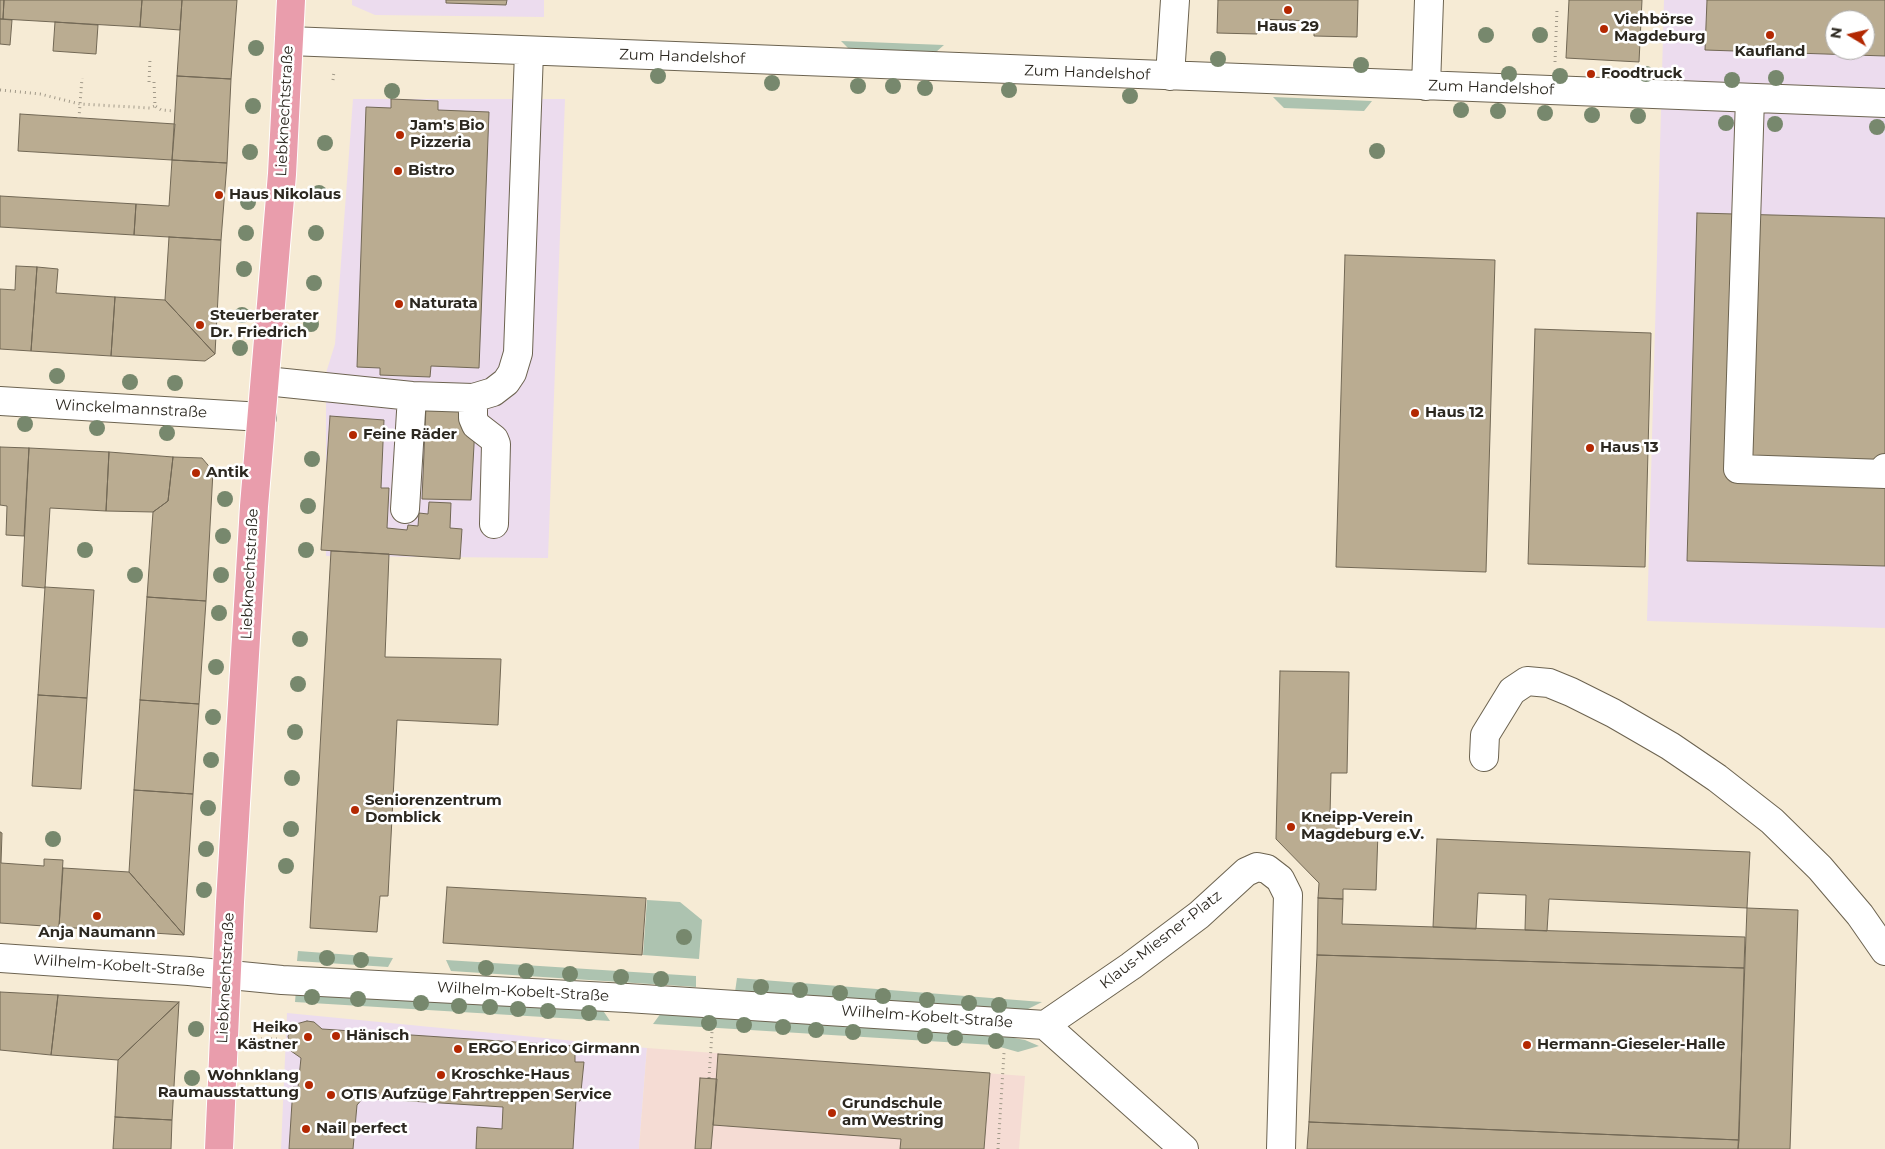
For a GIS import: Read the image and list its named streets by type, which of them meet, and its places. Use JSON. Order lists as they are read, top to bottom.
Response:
{
  "streets": {
    "main road": ["Liebknechtstraße"],
    "street": [
      "Zum Handelshof",
      "Winckelmannstraße",
      "Klaus-Miesner-Platz",
      "Wilhelm-Kobelt-Straße"
    ]
  },
  "crossings": [
    ["Zum Handelshof", "Liebknechtstraße"],
    ["Liebknechtstraße", "Winckelmannstraße"],
    ["Liebknechtstraße", "Wilhelm-Kobelt-Straße"],
    ["Klaus-Miesner-Platz", "Wilhelm-Kobelt-Straße"]
  ],
  "places": [
    "Haus 29",
    "Viehbörse Magdeburg",
    "Kaufland",
    "Foodtruck",
    "Jam's Bio Pizzeria",
    "Bistro",
    "Haus Nikolaus",
    "Naturata",
    "Steuerberater Dr. Friedrich",
    "Haus 12",
    "Feine Räder",
    "Haus 13",
    "Antik",
    "Seniorenzentrum Domblick",
    "Kneipp-Verein Magdeburg e.V.",
    "Anja Naumann",
    "Hänisch",
    "Heiko Kästner",
    "Hermann-Gieseler-Halle",
    "ERGO Enrico Girmann",
    "Kroschke-Haus",
    "Wohnklang Raumausstattung",
    "OTIS Aufzüge Fahrtreppen Service",
    "Grundschule am Westring",
    "Nail perfect"
  ],
  "north": "left"
}
